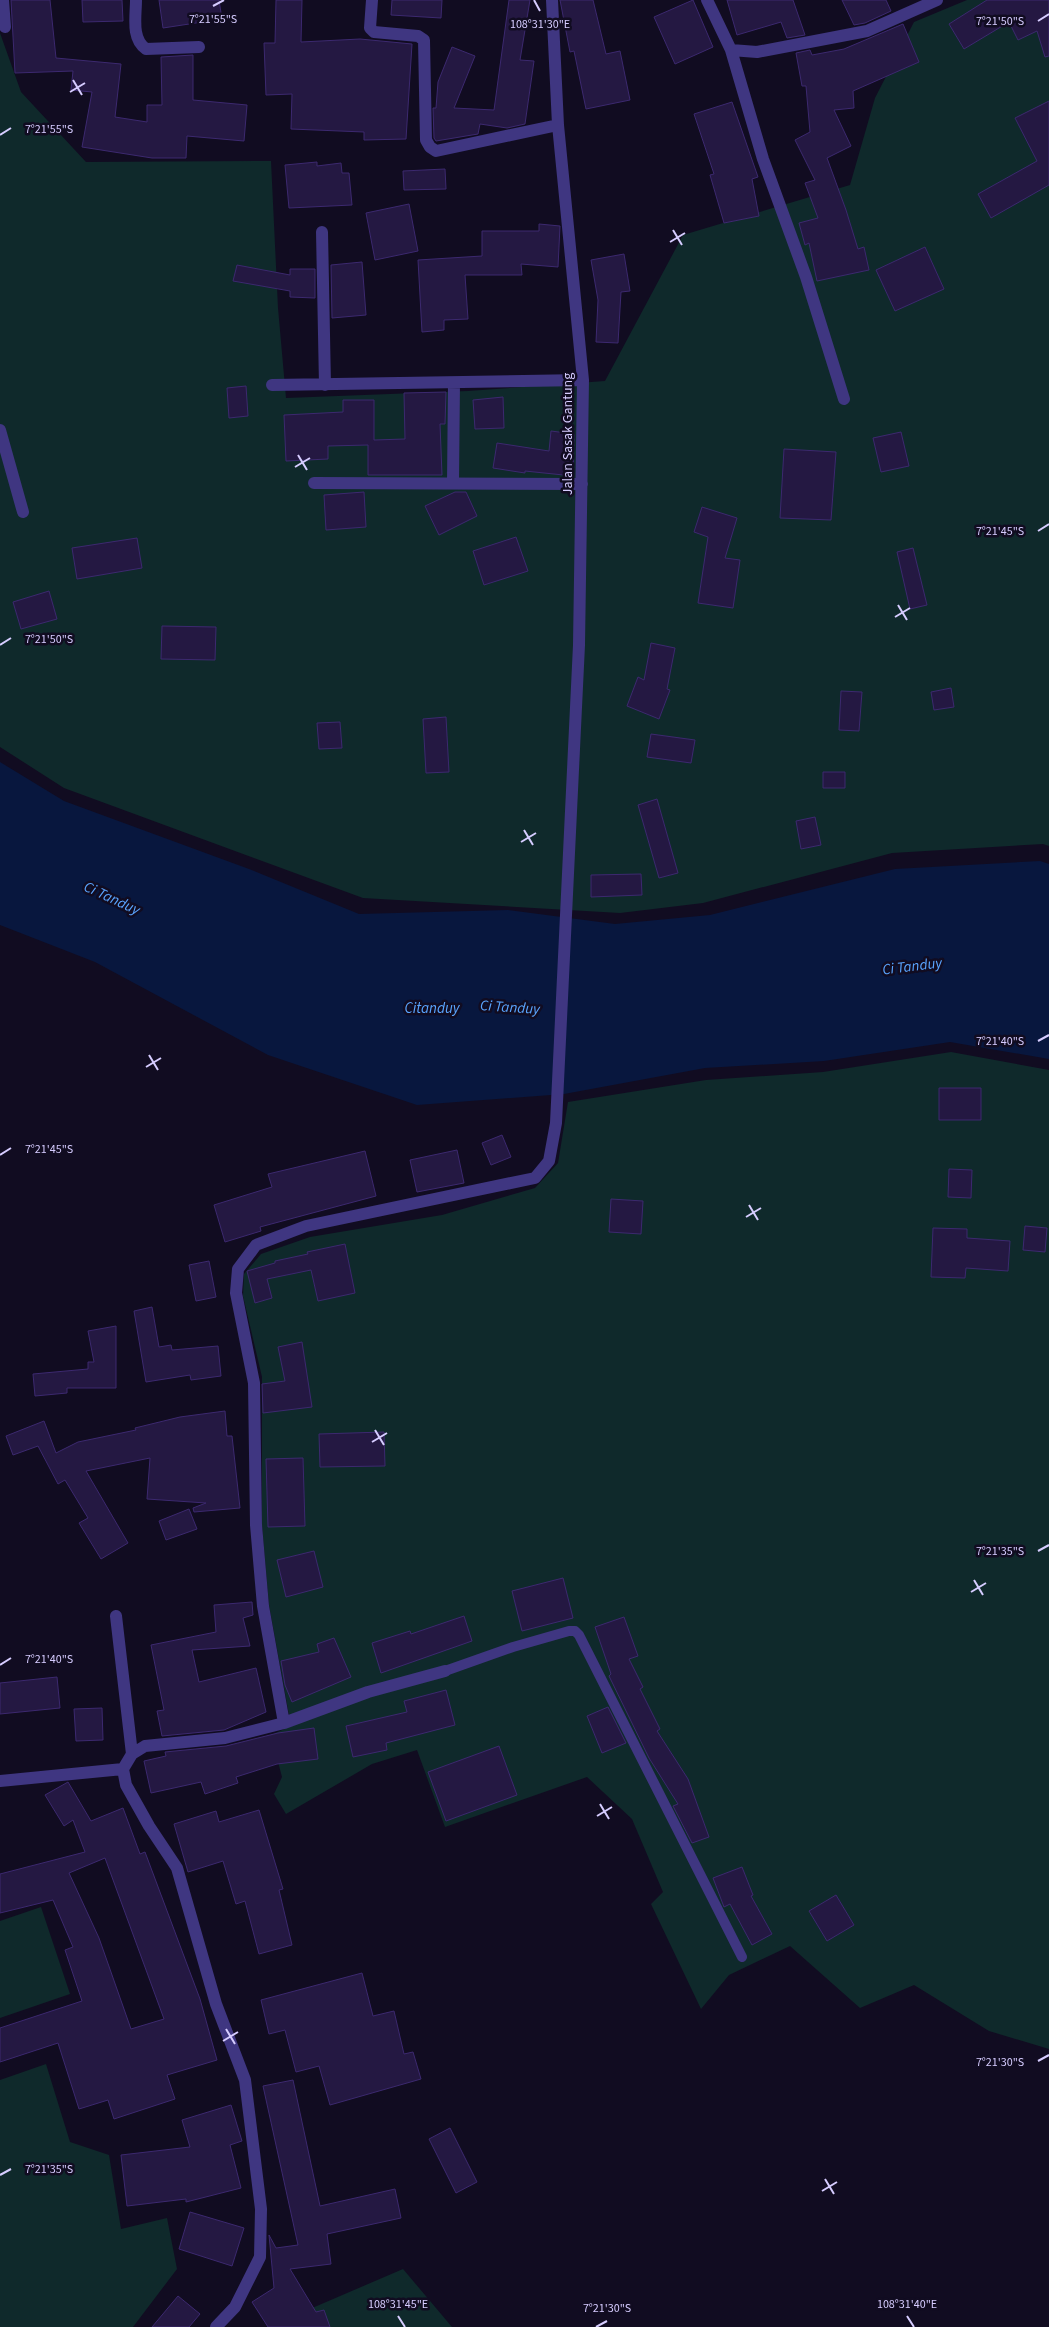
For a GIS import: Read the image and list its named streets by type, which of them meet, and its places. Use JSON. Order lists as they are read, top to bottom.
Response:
{
  "streets": {
    "street": ["Jalan Sasak Gantung"]
  },
  "water": ["Ci Tanduy", "Citanduy"],
  "coordinates": [
    "7°21'55\"S",
    "7°21'50\"S",
    "108°31'30\"E",
    "7°21'45\"S",
    "7°21'40\"S",
    "7°21'35\"S",
    "7°21'30\"S",
    "108°31'45\"E",
    "108°31'40\"E"
  ]
}
